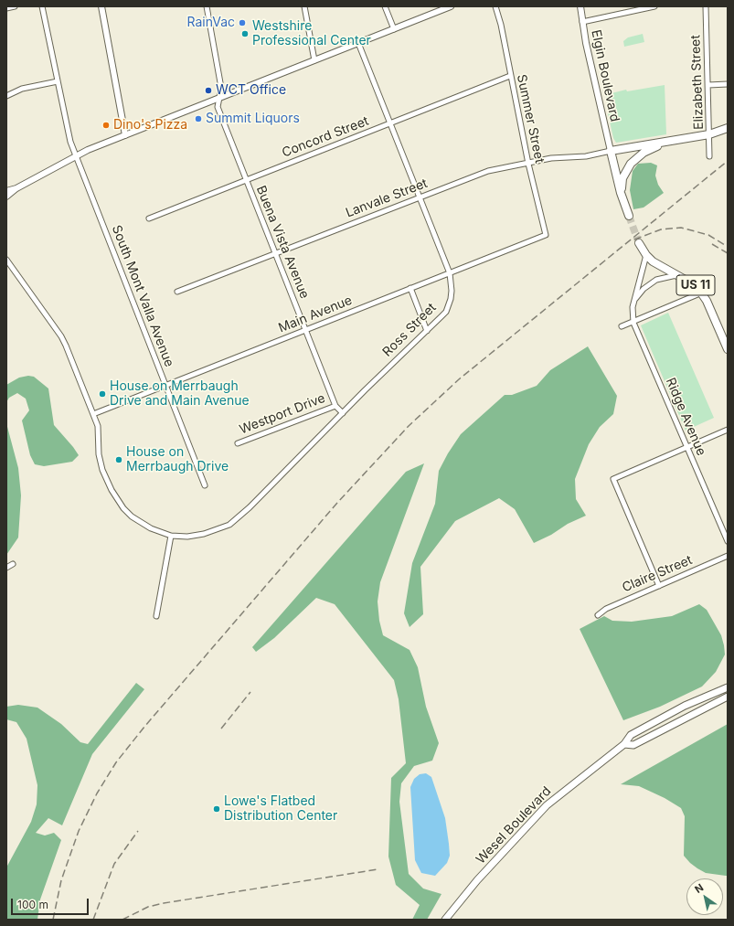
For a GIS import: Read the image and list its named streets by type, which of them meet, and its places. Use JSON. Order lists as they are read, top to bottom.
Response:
{
  "streets": {
    "main road": ["US 11", "Wesel Boulevard"],
    "street": [
      "Elgin Boulevard",
      "Elizabeth Street",
      "Summer Street",
      "Concord Street",
      "Lanvale Street",
      "Buena Vista Avenue",
      "South Mont Valla Avenue",
      "Main Avenue",
      "Ross Street",
      "Westport Drive",
      "Ridge Avenue",
      "Claire Street"
    ]
  },
  "crossings": [
    ["Elgin Boulevard", "Lanvale Street"],
    ["Summer Street", "Concord Street"],
    ["Summer Street", "Lanvale Street"],
    ["Summer Street", "Main Avenue"],
    ["Concord Street", "Buena Vista Avenue"],
    ["Concord Street", "Ross Street"],
    ["Lanvale Street", "Buena Vista Avenue"],
    ["Lanvale Street", "Ross Street"],
    ["Buena Vista Avenue", "Main Avenue"],
    ["Buena Vista Avenue", "Ross Street"],
    ["Buena Vista Avenue", "Westport Drive"],
    ["US 11", "Ridge Avenue"],
    ["South Mont Valla Avenue", "Main Avenue"],
    ["Main Avenue", "Ross Street"]
  ],
  "places": [
    "RainVac",
    "Westshire Professional Center",
    "WCT Office",
    "Summit Liquors",
    "Dino's Pizza",
    "House on Merrbaugh Drive and Main Avenue",
    "House on Merrbaugh Drive",
    "Lowe's Flatbed Distribution Center"
  ],
  "scale_bar": "100 m",
  "north": "top left"
}
